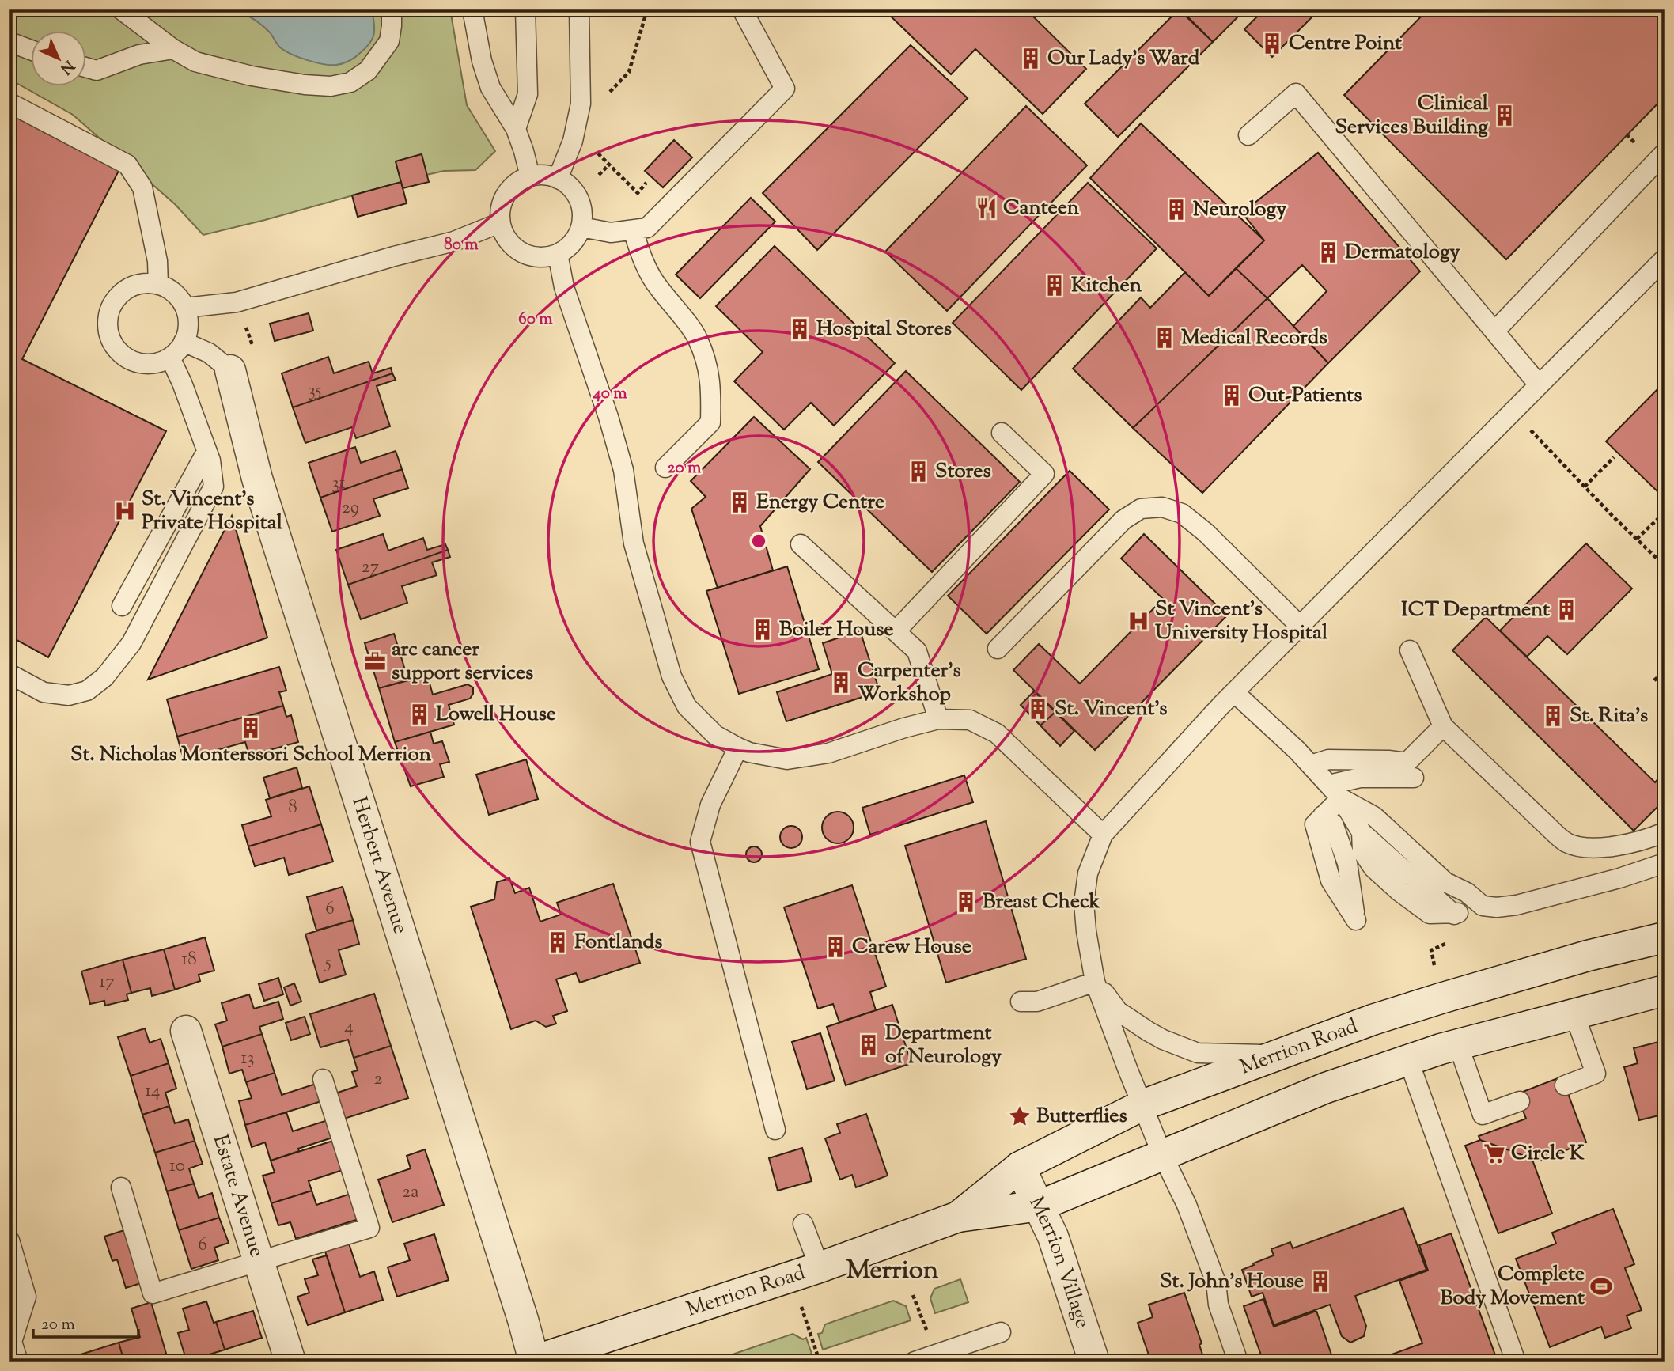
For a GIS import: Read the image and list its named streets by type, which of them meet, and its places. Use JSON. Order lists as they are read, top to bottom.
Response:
{
  "streets": {
    "main road": [
      "Herbert Avenue",
      "Merrion Road",
      "Estate Avenue",
      "Merrion Village"
    ]
  },
  "crossings": [
    ["Herbert Avenue", "Merrion Road"],
    ["Merrion Road", "Merrion Village"]
  ],
  "districts": ["Merrion"],
  "places": {
    "building": [
      "Centre Point",
      "Our Lady's Ward",
      "Clinical Services Building",
      "Neurology",
      "Dermatology",
      "Kitchen",
      "Hospital Stores",
      "Medical Records",
      "Out-Patients",
      "Stores",
      "Energy Centre",
      "ICT Department",
      "Boiler House",
      "Carpenter's Workshop",
      "St. Vincent's",
      "Lowell House",
      "St. Rita's",
      "St. Nicholas Monterssori School Merrion",
      "Breast Check",
      "Fontlands",
      "Carew House",
      "Department of Neurology",
      "St. John's House"
    ],
    "restaurant": ["Canteen"],
    "hospital": ["St. Vincent's Private Hospital", "St Vincent's University Hospital"],
    "office": ["arc cancer support services"],
    "place": ["Butterflies"],
    "supermarket": ["Circle K"],
    "sports": ["Complete Body Movement"]
  },
  "house_numbers": [
    "35",
    "31",
    "29",
    "27",
    "8",
    "6",
    "18",
    "5",
    "17",
    "4",
    "13",
    "2",
    "14",
    "10",
    "2a",
    "6"
  ],
  "scale_bar": "20 m",
  "north": "bottom right",
  "rings": [
    "80 m",
    "60 m",
    "40 m",
    "20 m"
  ]
}
